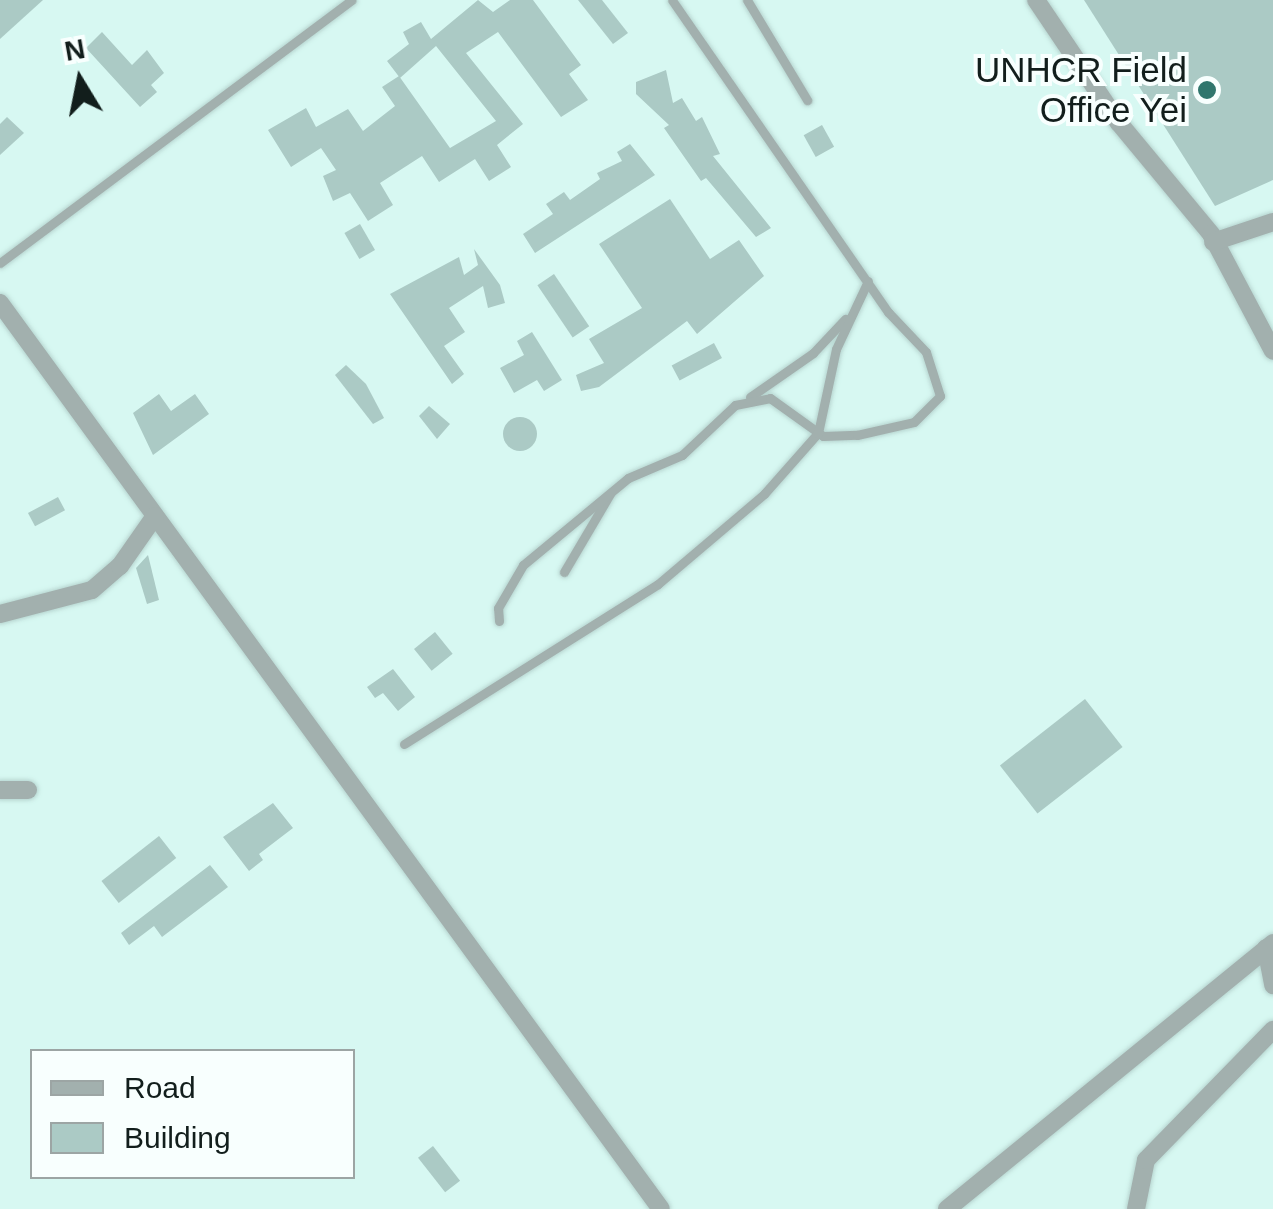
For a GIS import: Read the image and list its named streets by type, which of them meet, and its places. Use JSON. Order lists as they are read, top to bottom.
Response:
{
  "places": ["UNHCR Field Office Yei"],
  "legend": ["Road", "Building"],
  "north": "top"
}
